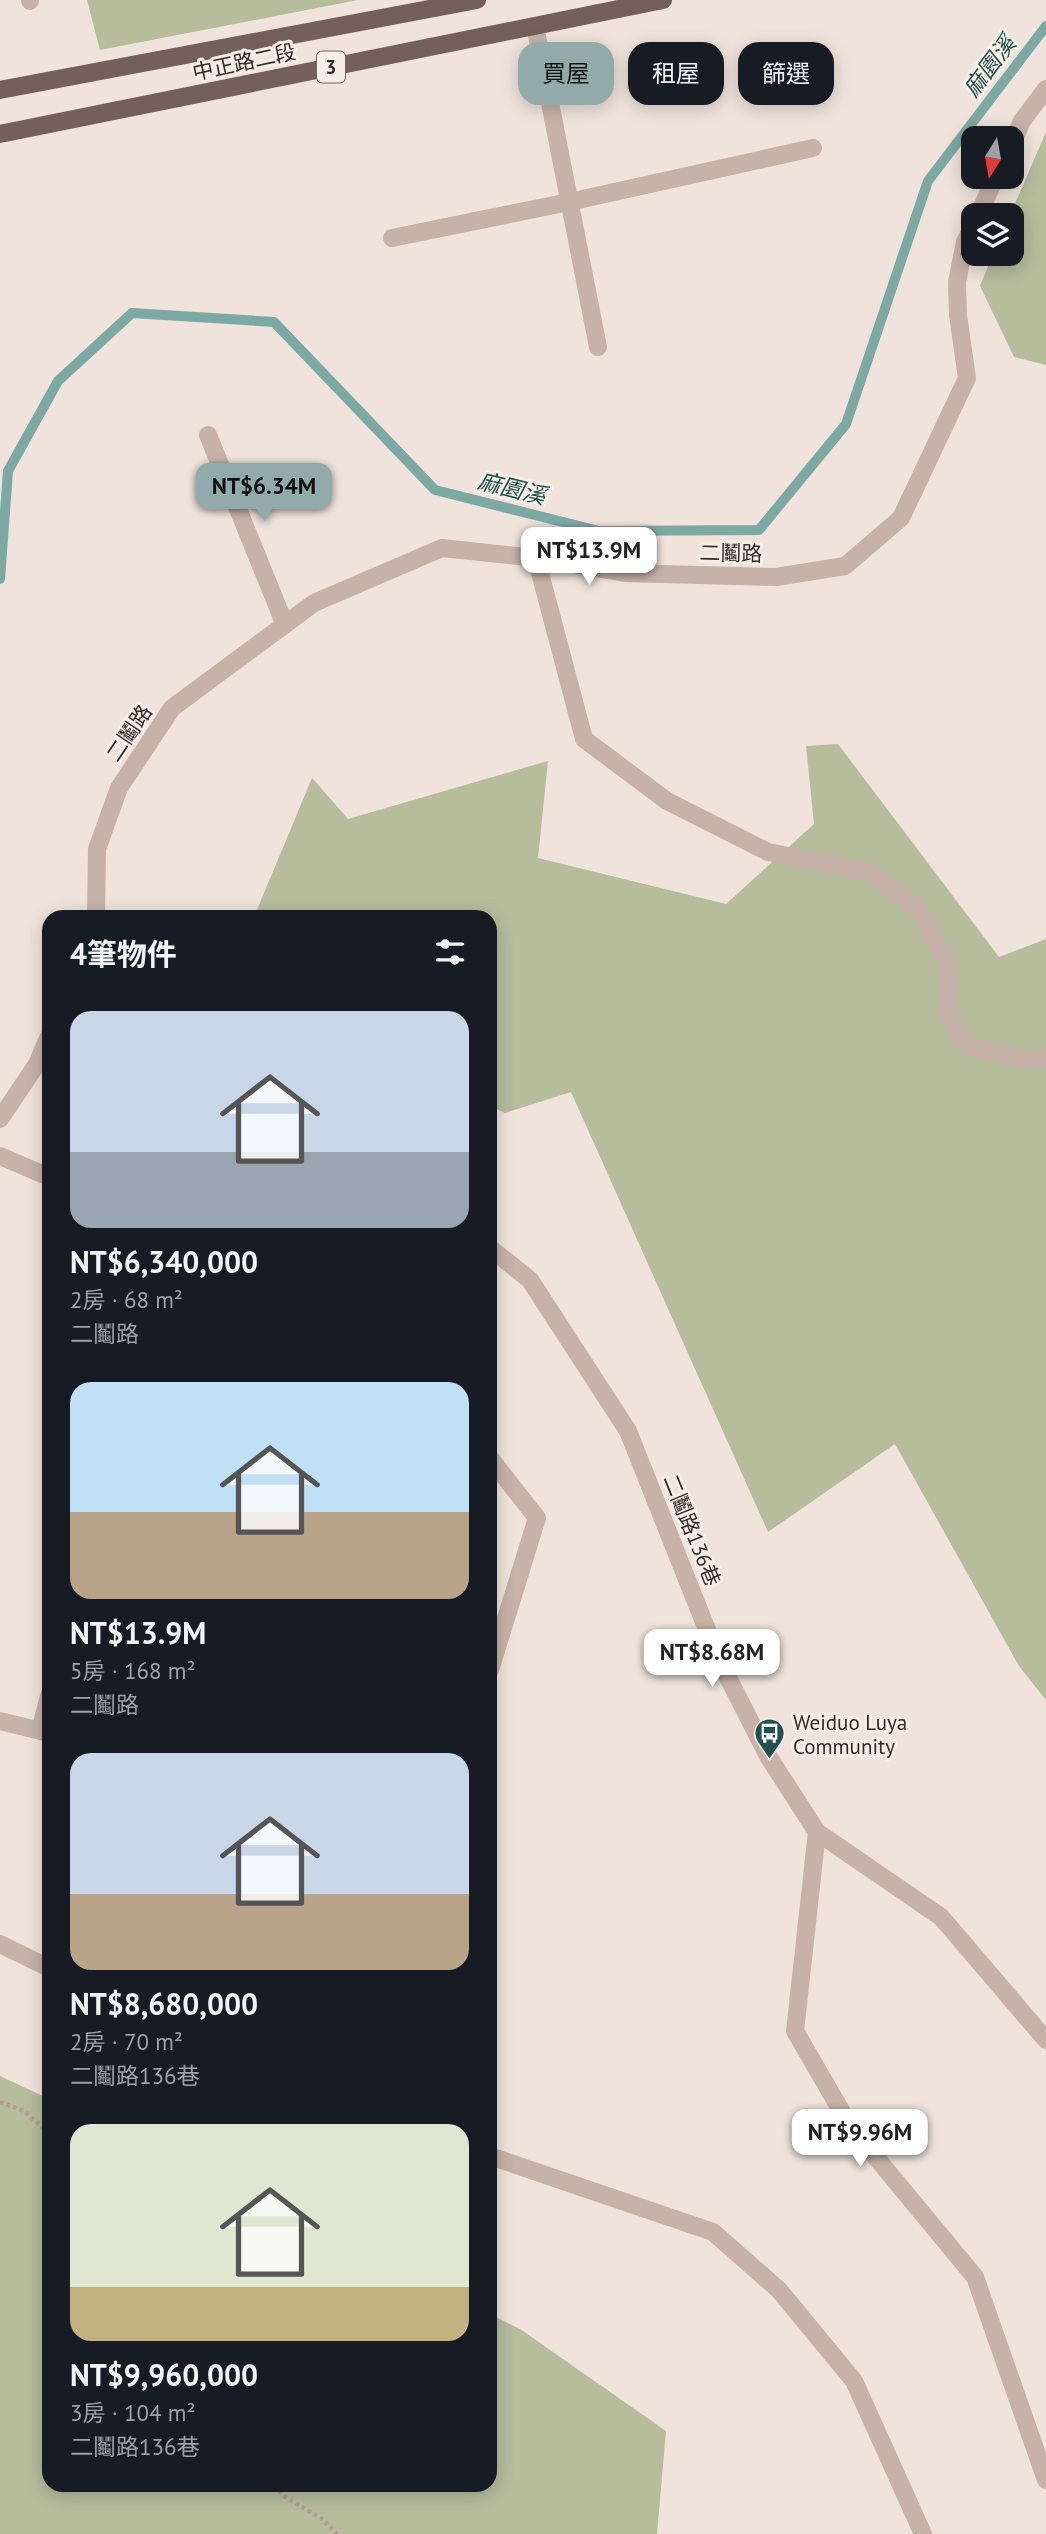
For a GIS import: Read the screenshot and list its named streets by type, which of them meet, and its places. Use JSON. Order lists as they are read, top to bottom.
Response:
{
  "streets": {
    "main road": ["中正路二段", "3"],
    "street": ["二鬮路", "二鬮路136巷"]
  },
  "water": ["麻園溪"],
  "places": {
    "bus stop": ["Weiduo Luya Community"]
  },
  "north": "bottom",
  "page": {
    "chip": ["買屋", "租屋", "篩選"],
    "price": [
      "NT$6.34M",
      "NT$13.9M",
      "NT$8.68M",
      "NT$9.96M"
    ],
    "heading": "4筆物件",
    "list": [
      {
        "name": "NT$6,340,000",
        "note": "2房 · 68 m² · 二鬮路"
      },
      {
        "name": "NT$13.9M",
        "note": "5房 · 168 m² · 二鬮路"
      },
      {
        "name": "NT$8,680,000",
        "note": "2房 · 70 m² · 二鬮路136巷"
      },
      {
        "name": "NT$9,960,000",
        "note": "3房 · 104 m² · 二鬮路136巷"
      }
    ]
  }
}
